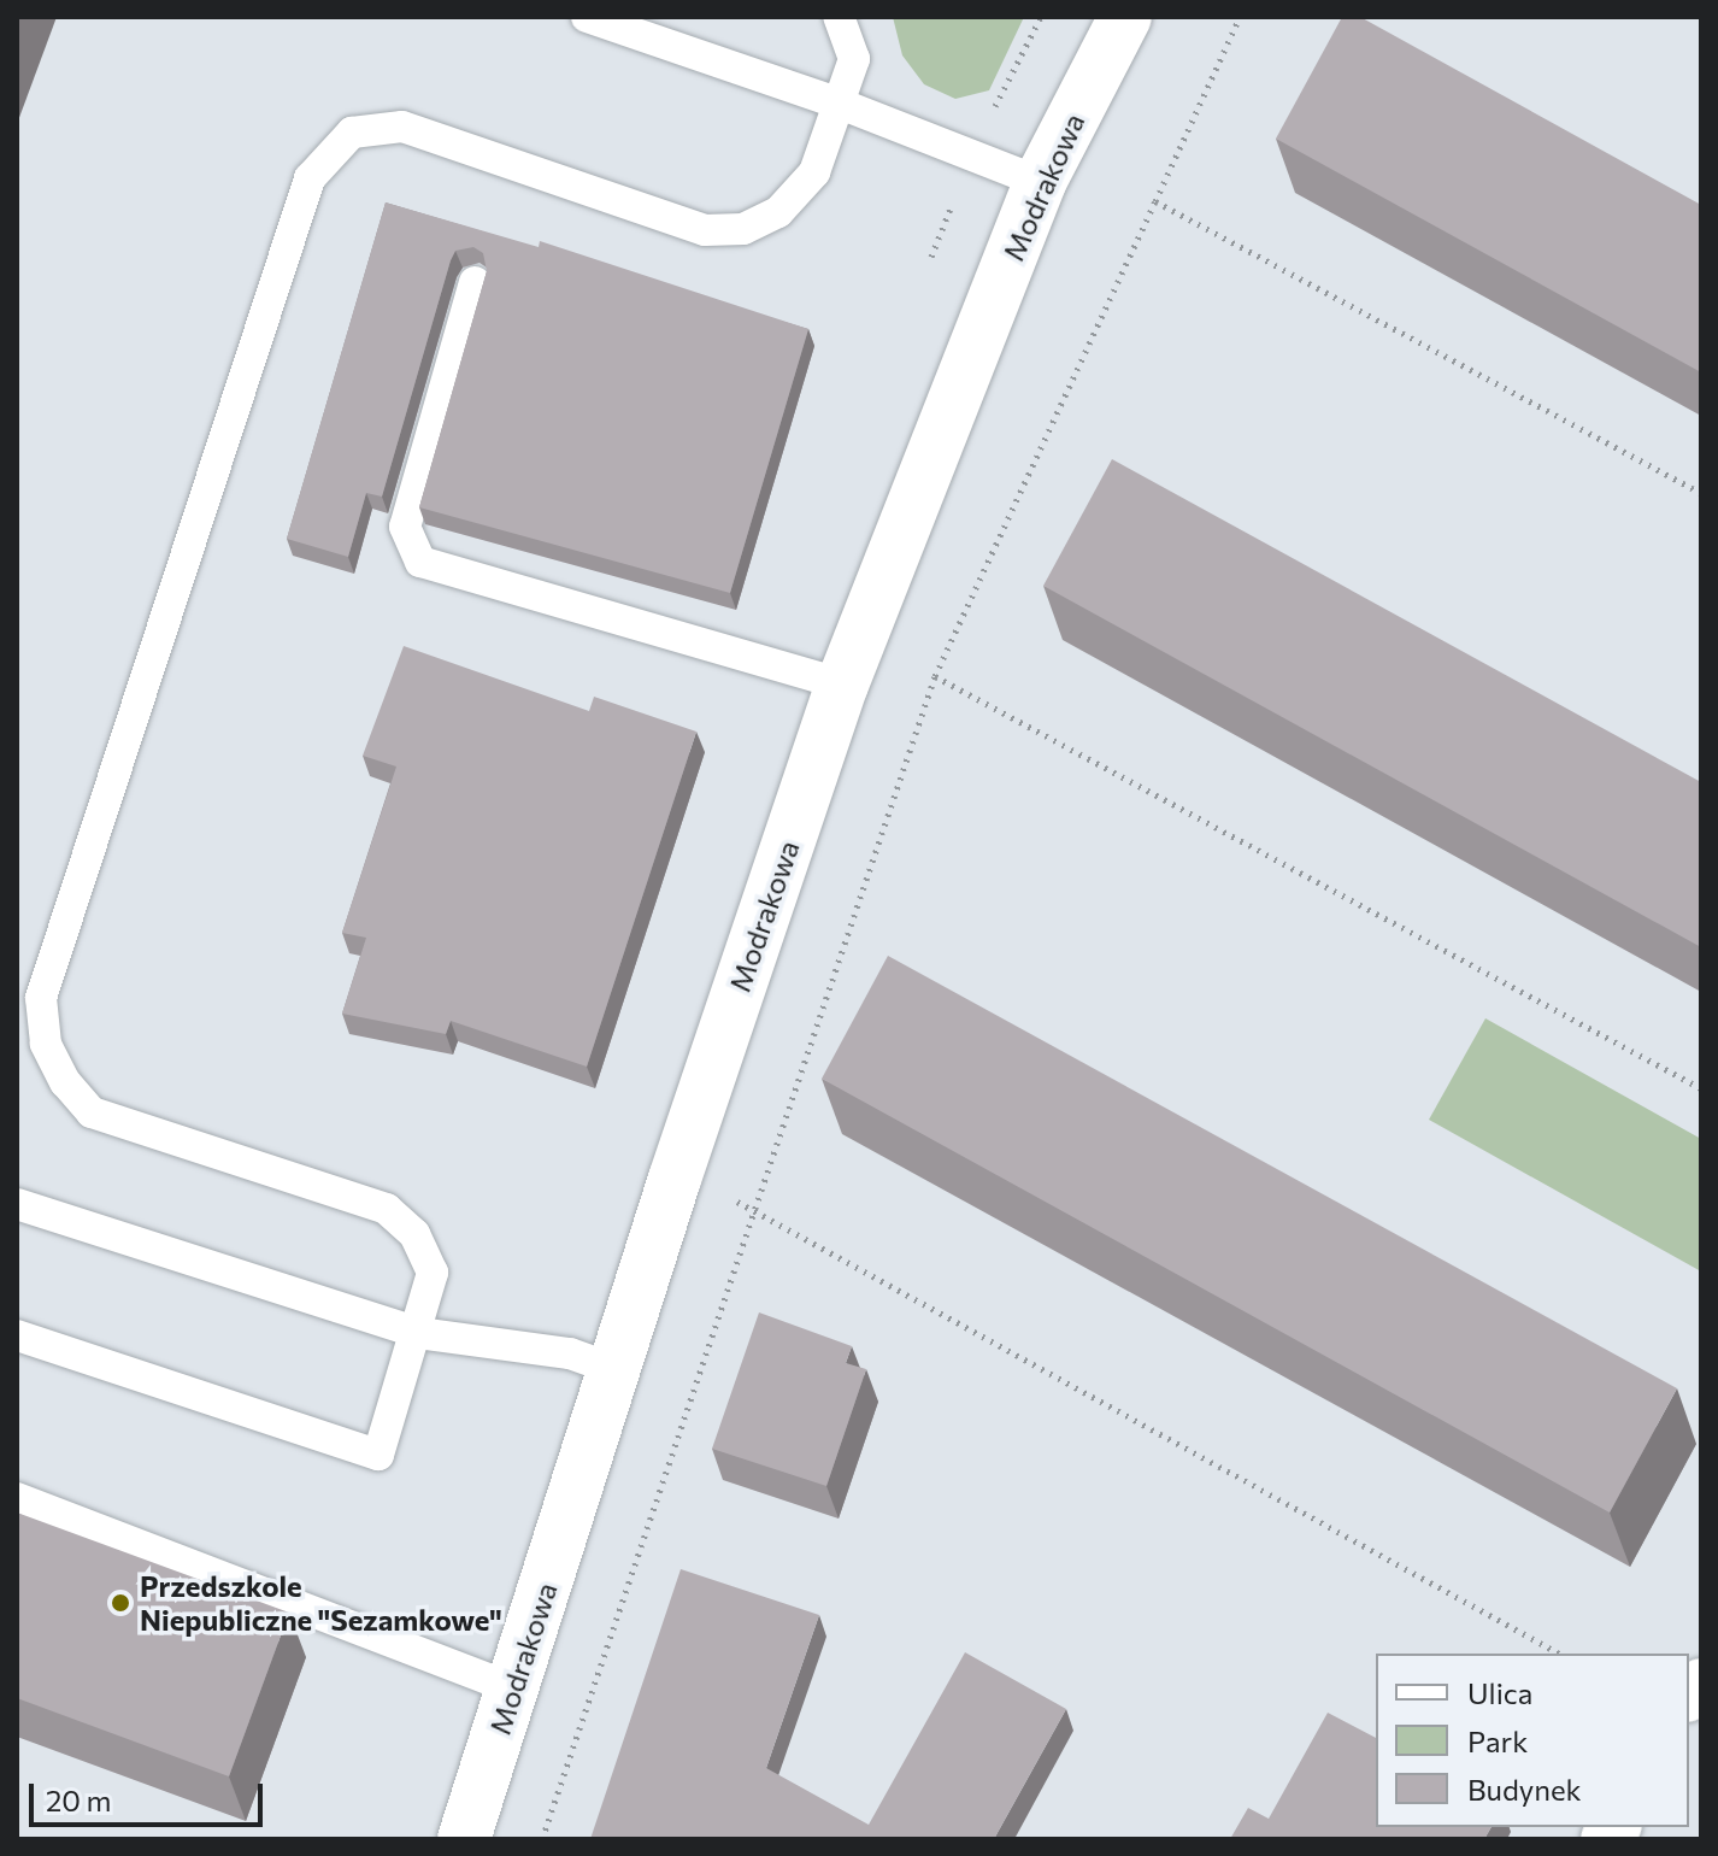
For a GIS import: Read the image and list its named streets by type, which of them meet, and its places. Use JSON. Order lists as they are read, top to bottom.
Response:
{
  "streets": {
    "street": ["Modrakowa"]
  },
  "places": ["Przedszkole Niepubliczne \"Sezamkowe\""],
  "legend": ["Ulica", "Park", "Budynek"],
  "scale_bar": "20 m"
}
